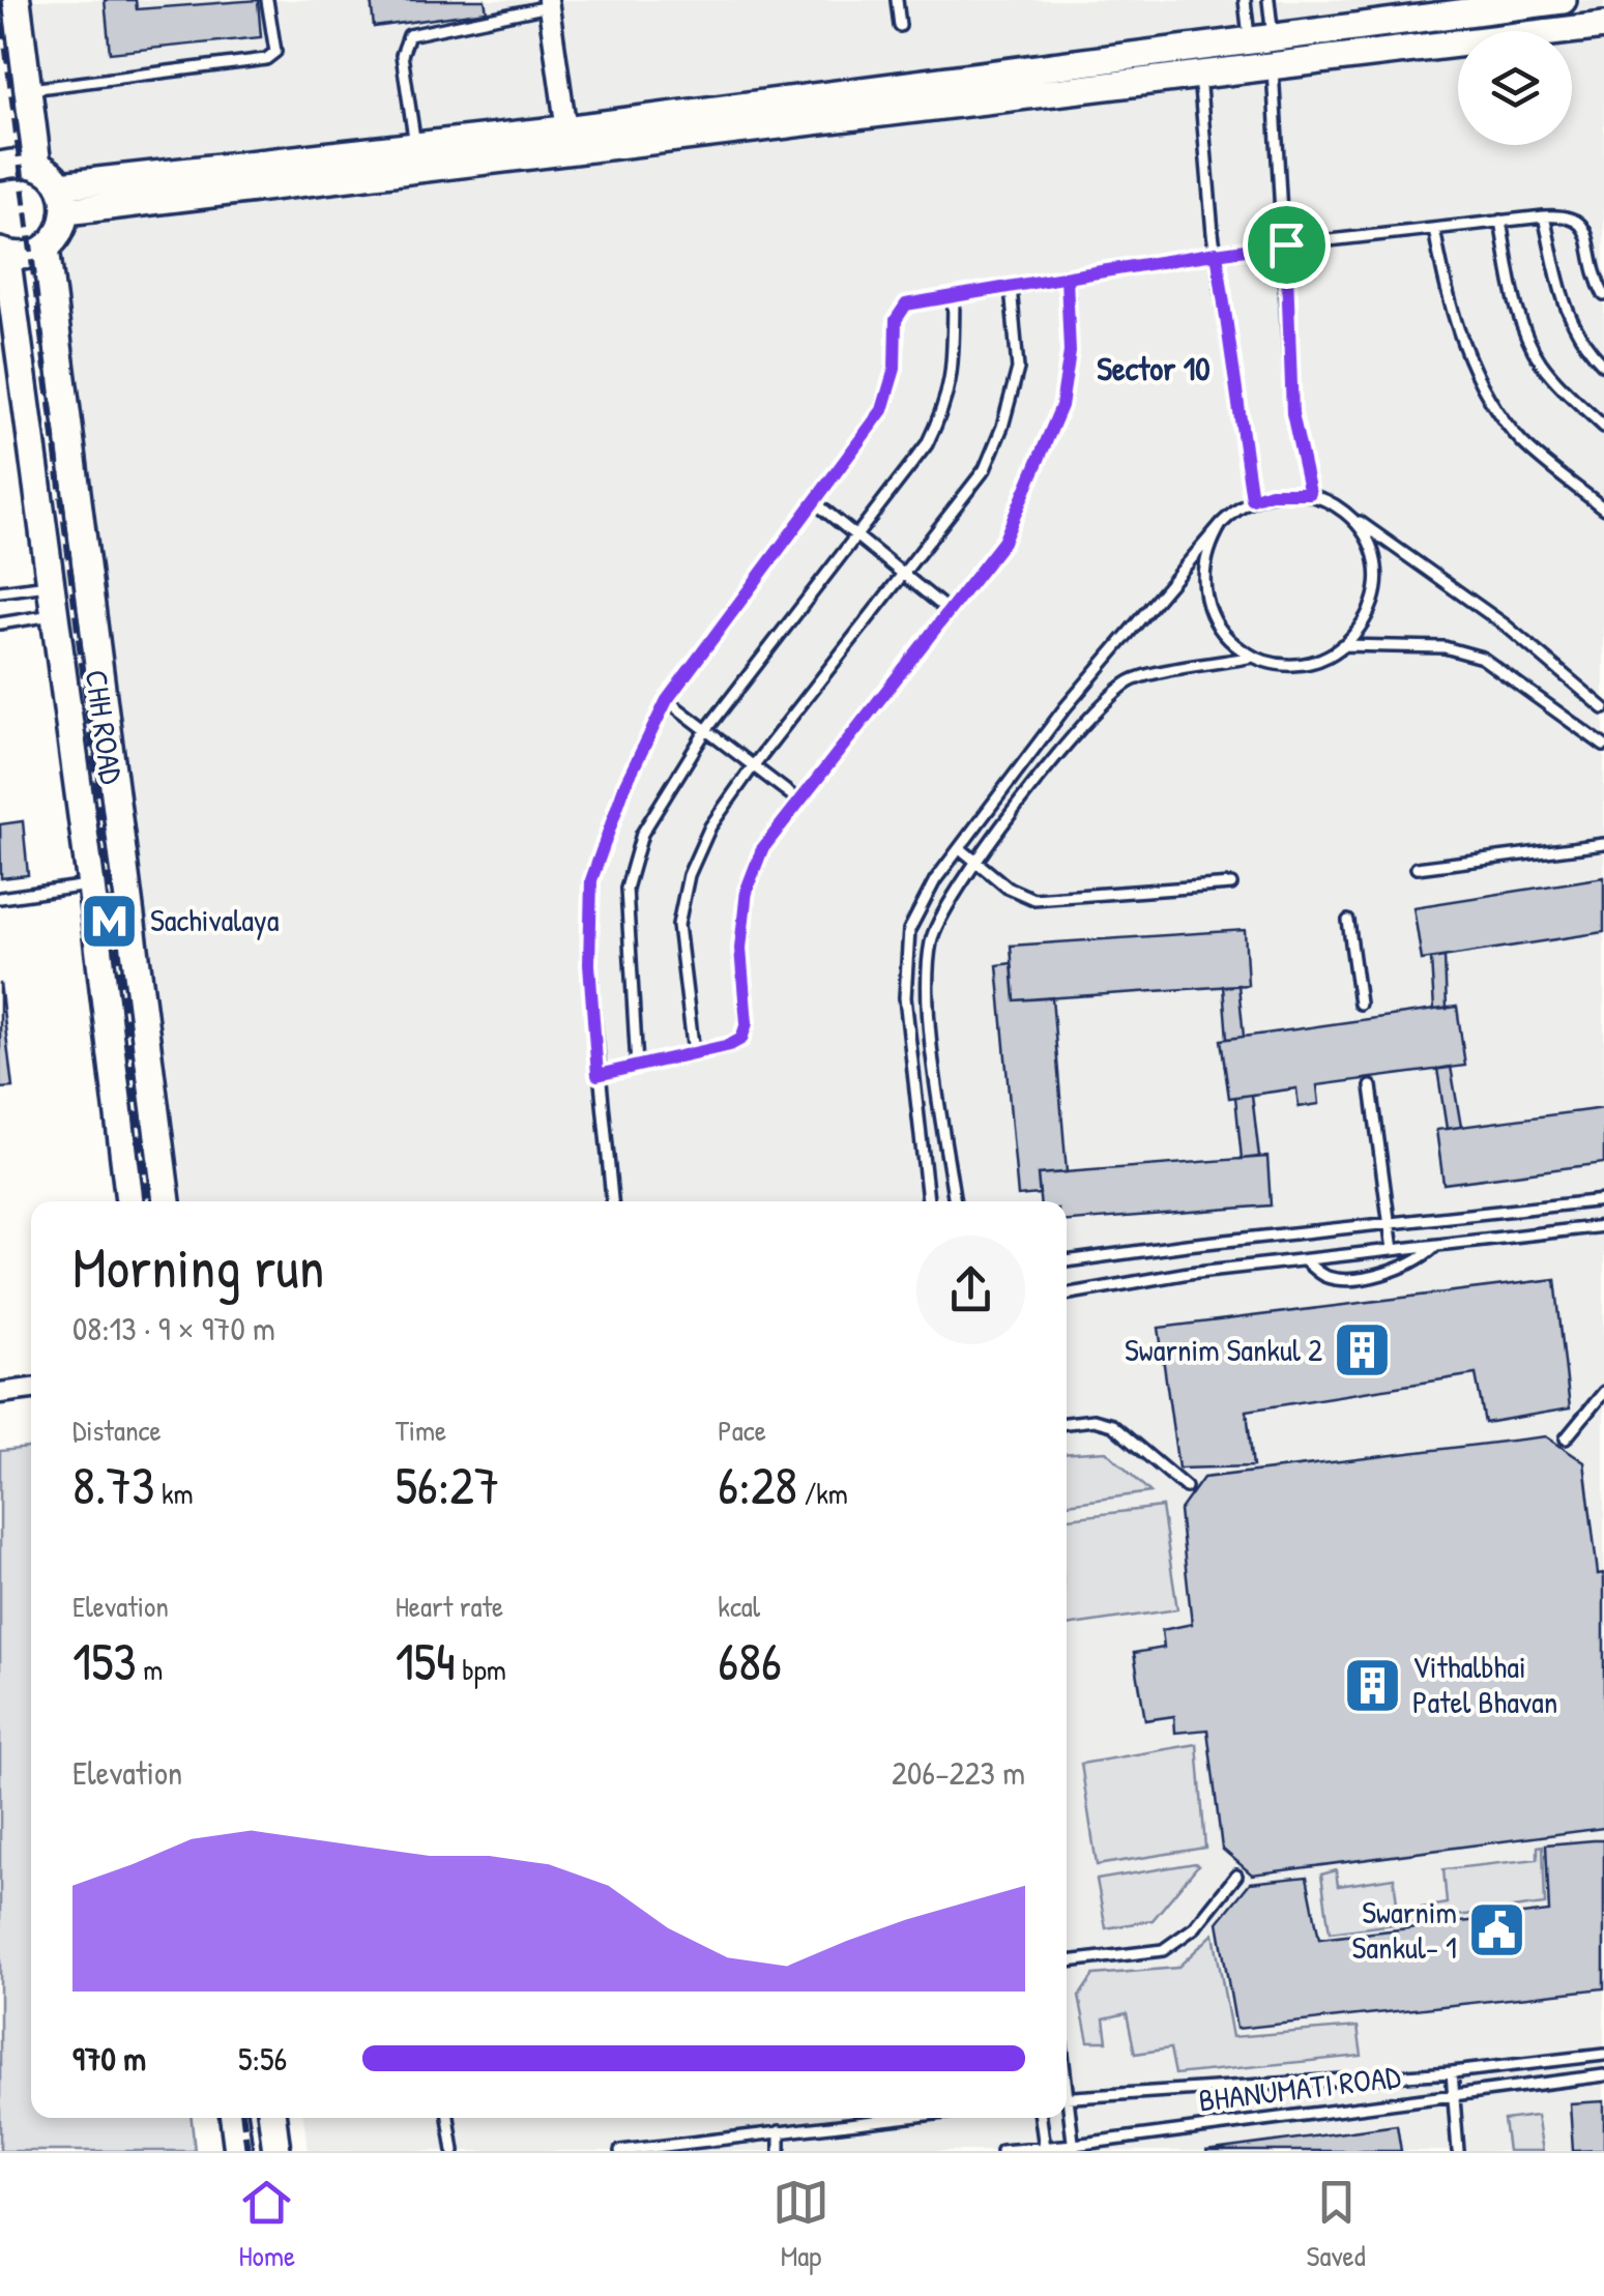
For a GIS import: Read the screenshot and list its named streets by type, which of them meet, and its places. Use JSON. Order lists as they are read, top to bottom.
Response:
{
  "streets": {
    "street": ["CHH ROAD"],
    "lane": ["BHANUMATI ROAD"]
  },
  "districts": ["Sector 10"],
  "places": {
    "metro station": ["Sachivalaya"],
    "building": ["Swarnim Sankul 2", "Vithalbhai Patel Bhavan"],
    "public building": ["Swarnim Sankul- 1"]
  },
  "page": {
    "heading": ["Morning run", "08:13 · 9 × 970 m"],
    "stats": [
      ["Distance", "8.73 km"],
      ["Time", "56:27"],
      ["Pace", "6:28 /km"],
      ["Elevation", "153 m"],
      ["Heart rate", "154 bpm"],
      ["kcal", "686"]
    ],
    "chart": ["Elevation", "206–223 m"],
    "list": [
      {
        "name": "970 m",
        "note": "5:56"
      }
    ],
    "tabs": ["Home", "Map", "Saved"]
  }
}
